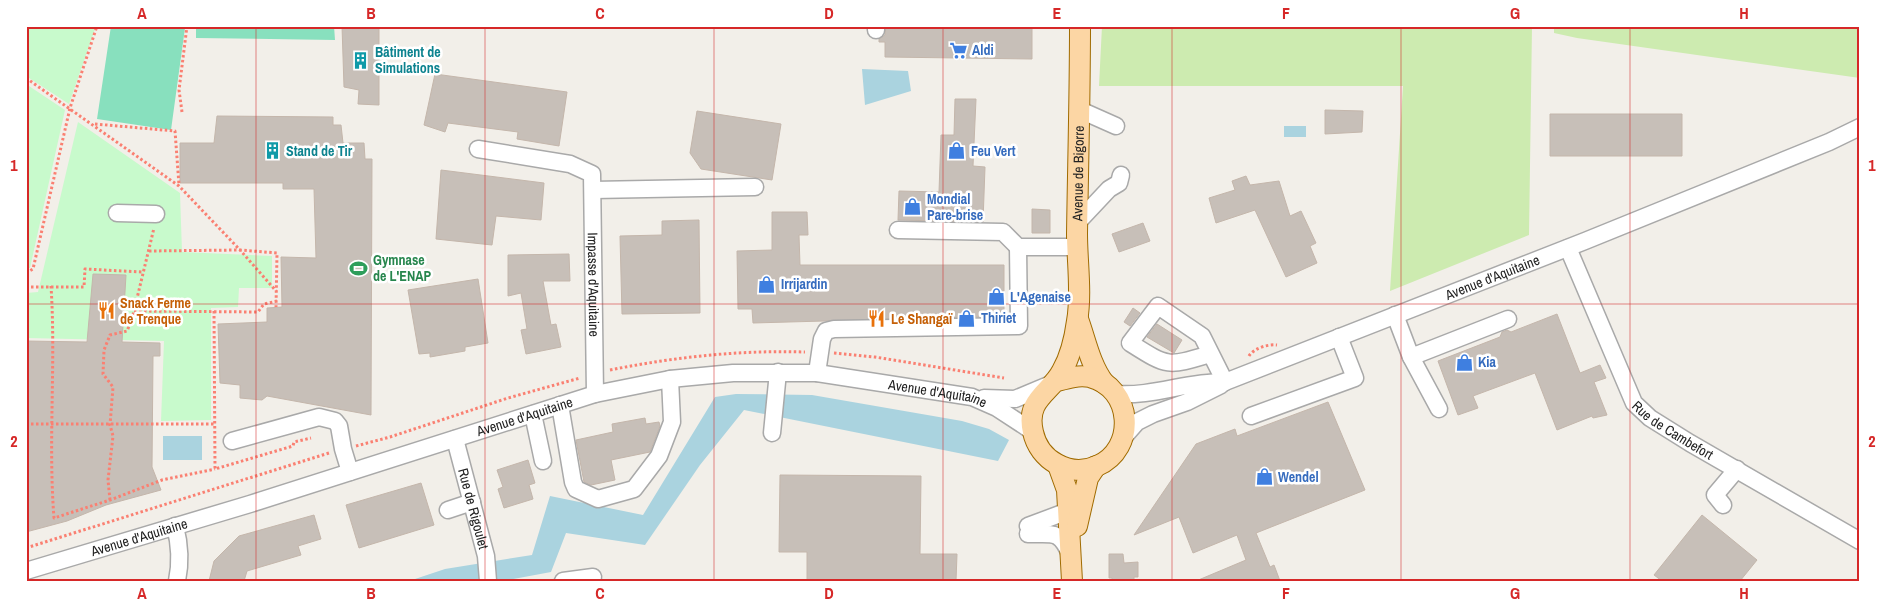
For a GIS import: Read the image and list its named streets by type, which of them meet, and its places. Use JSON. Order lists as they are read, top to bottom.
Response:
{
  "streets": {
    "main road": ["Avenue de Bigorre"],
    "street": [
      "Avenue d'Aquitaine",
      "Impasse d'Aquitaine",
      "Rue de Cambefort",
      "Rue de Rigoulet"
    ]
  },
  "crossings": [
    ["Avenue de Bigorre", "Avenue d'Aquitaine"],
    ["Avenue d'Aquitaine", "Impasse d'Aquitaine"],
    ["Avenue d'Aquitaine", "Rue de Cambefort"],
    ["Avenue d'Aquitaine", "Rue de Rigoulet"]
  ],
  "places": {
    "supermarket": ["Aldi"],
    "building": ["Bâtiment de Simulations", "Stand de Tir"],
    "shop": [
      "Feu Vert",
      "Mondial Pare-brise",
      "Irrijardin",
      "L'Agenaise",
      "Thiriet",
      "Kia",
      "Wendel"
    ],
    "sports": ["Gymnase de L'ENAP"],
    "restaurant": ["Snack Ferme de Trenque", "Le Shangaï"]
  },
  "grid": {
    "columns": [
      "A",
      "B",
      "C",
      "D",
      "E",
      "F",
      "G",
      "H"
    ],
    "rows": ["1", "2"]
  }
}
